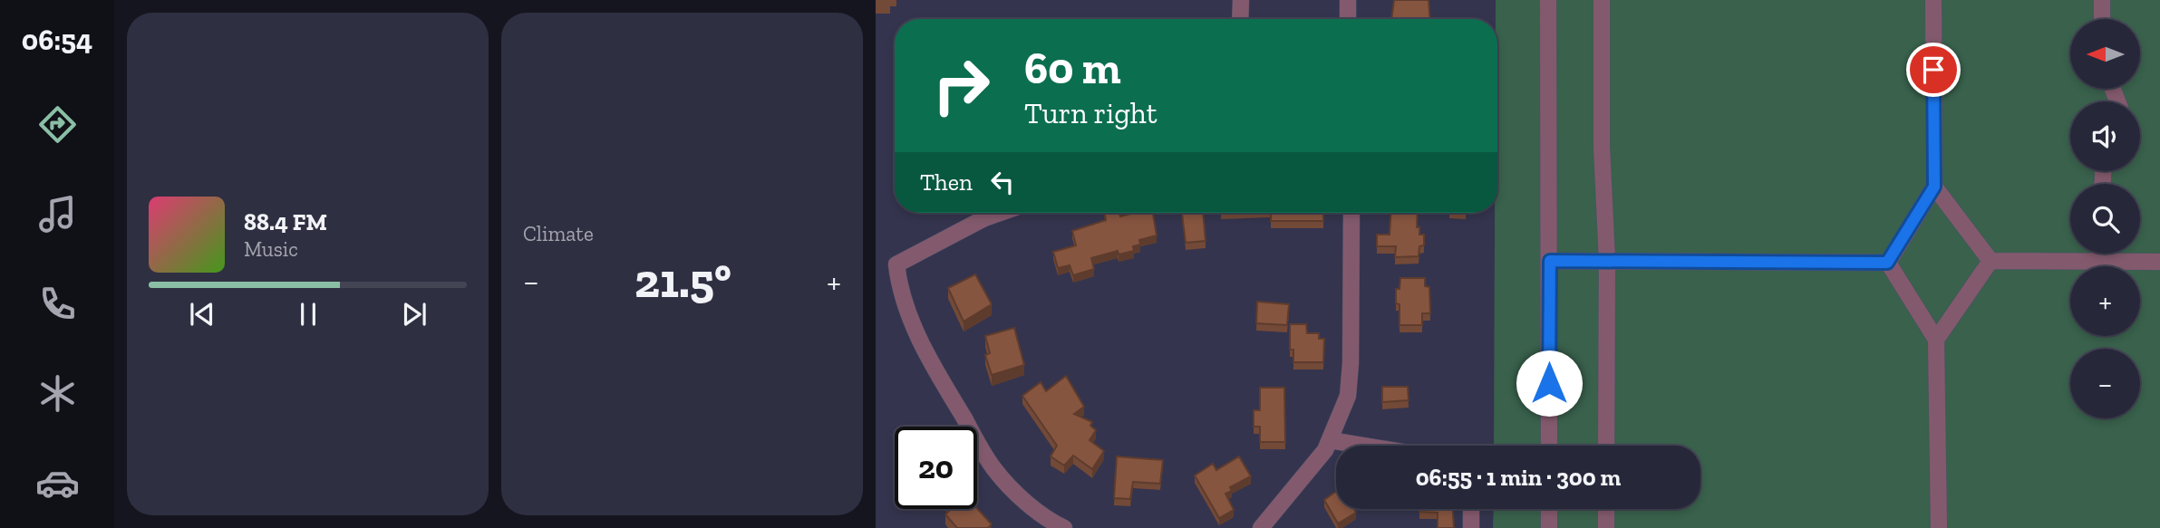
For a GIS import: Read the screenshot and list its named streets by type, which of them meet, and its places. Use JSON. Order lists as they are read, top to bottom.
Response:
{
  "north": "left",
  "page": {
    "tabs": "06:54",
    "tile": "Climate",
    "map_buttons": ["+", "−"],
    "turn": ["60 m", "Turn right"],
    "then": "Then",
    "song": ["88.4 FM", "Music"],
    "heat": ["−", "21.5°", "+"],
    "limit": "20",
    "trip": "06:55 · 1 min · 300 m"
  }
}
